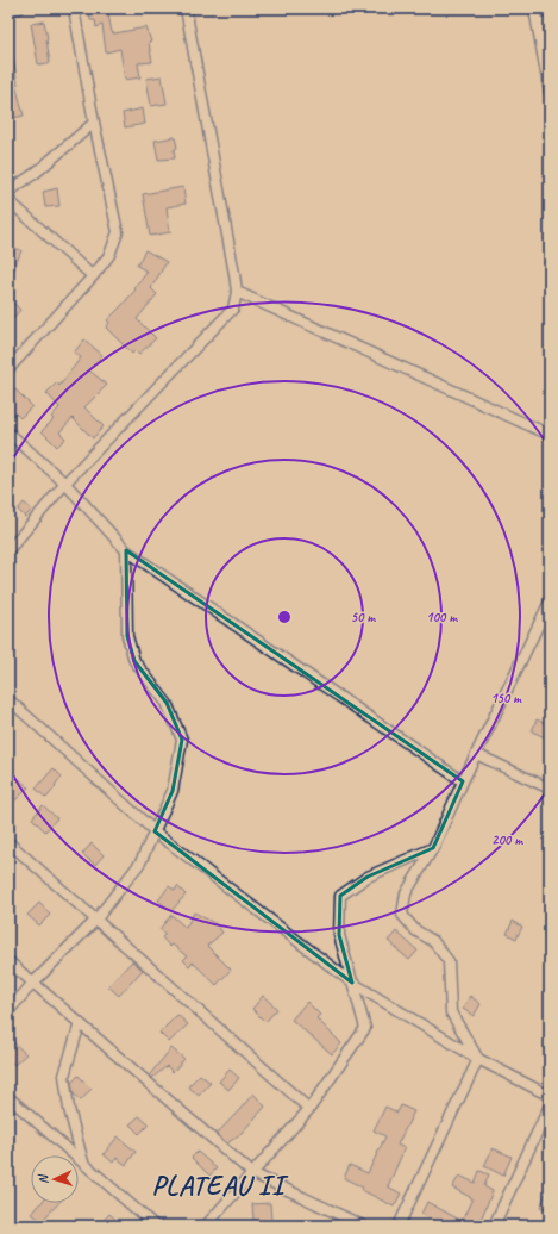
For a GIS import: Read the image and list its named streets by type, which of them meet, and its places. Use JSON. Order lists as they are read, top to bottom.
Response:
{
  "districts": ["PLATEAU II"],
  "north": "left",
  "rings": [
    "50 m",
    "100 m",
    "150 m",
    "200 m"
  ]
}
